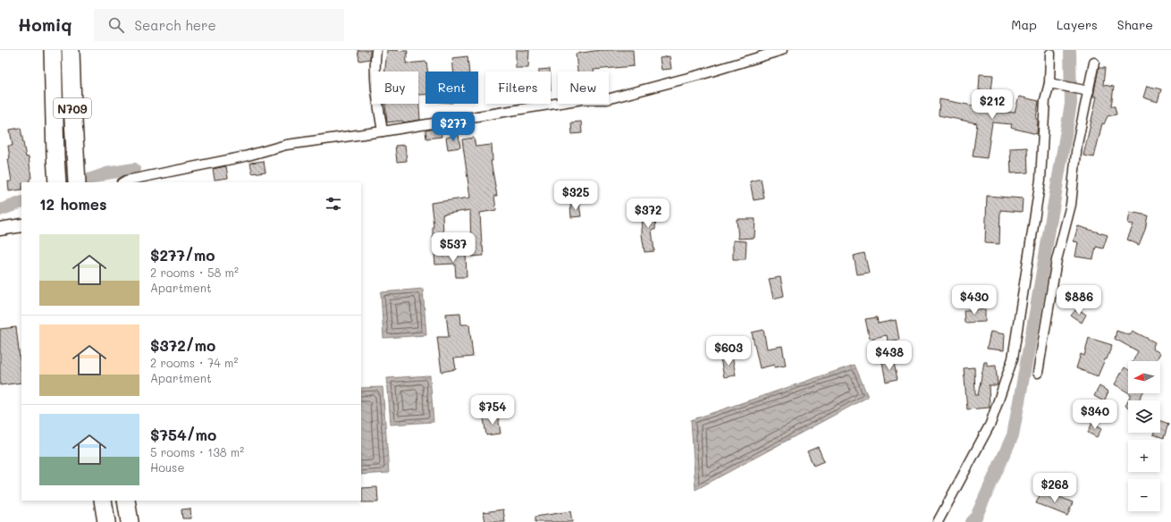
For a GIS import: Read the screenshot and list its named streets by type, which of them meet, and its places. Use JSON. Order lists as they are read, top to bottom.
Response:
{
  "streets": {
    "highway": ["N709"]
  },
  "north": "left",
  "page": {
    "header": "Homiq",
    "search": "Search here",
    "nav": ["Map", "Layers", "Share"],
    "chip": [
      "Buy",
      "Rent",
      "Filters",
      "New"
    ],
    "price": [
      "$212",
      "$277",
      "$325",
      "$372",
      "$537",
      "$430",
      "$886",
      "$603",
      "$438",
      "$754",
      "$340",
      "$268"
    ],
    "heading": "12 homes",
    "list": [
      {
        "name": "$277/mo",
        "note": "2 rooms · 58 m² · Apartment"
      },
      {
        "name": "$372/mo",
        "note": "2 rooms · 74 m² · Apartment"
      },
      {
        "name": "$754/mo",
        "note": "5 rooms · 138 m² · House"
      }
    ],
    "map_buttons": ["+", "−"]
  }
}
